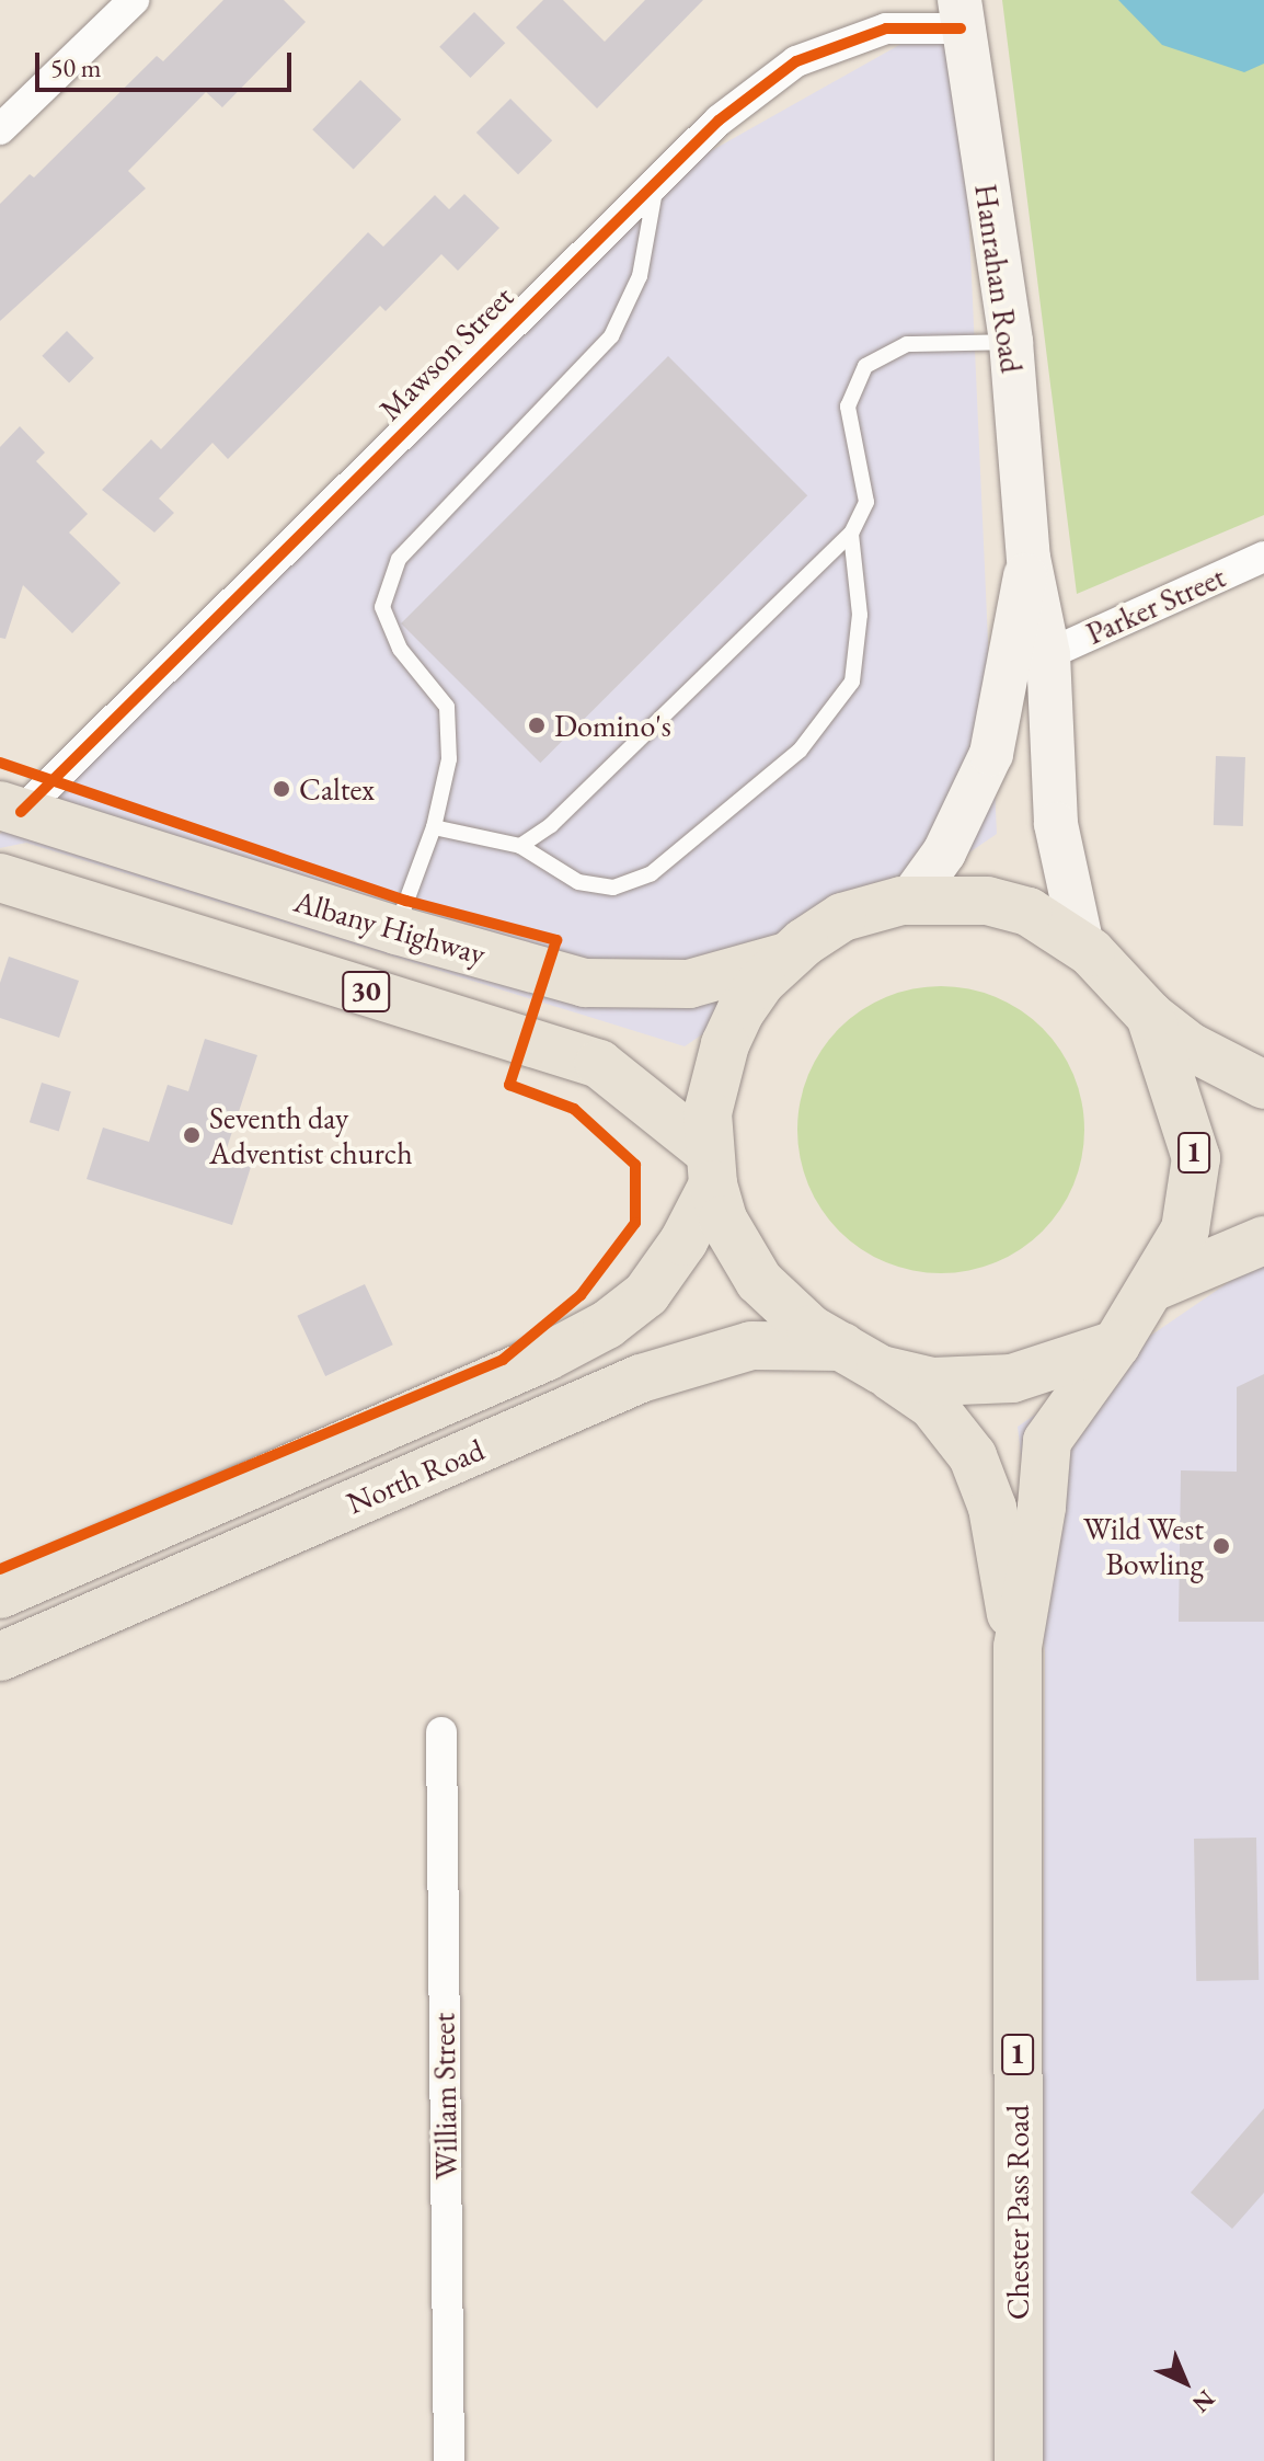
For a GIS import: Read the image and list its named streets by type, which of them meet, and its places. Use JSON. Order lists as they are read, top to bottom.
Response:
{
  "streets": {
    "main road": [
      "Hanrahan Road",
      "Albany Highway",
      "30",
      "1",
      "North Road",
      "Chester Pass Road"
    ],
    "street": ["Mawson Street", "Parker Street", "William Street"]
  },
  "crossings": [
    ["Hanrahan Road", "Mawson Street"],
    ["Hanrahan Road", "Parker Street"],
    ["Hanrahan Road", "1"],
    ["Mawson Street", "Albany Highway"],
    ["Albany Highway", "1"],
    ["30", "1"],
    ["30", "North Road"],
    ["1", "North Road"],
    ["1", "Chester Pass Road"],
    ["North Road", "Chester Pass Road"]
  ],
  "places": [
    "Domino's",
    "Caltex",
    "Seventh day Adventist church",
    "Wild West Bowling"
  ],
  "scale_bar": "50 m",
  "north": "bottom right"
}
